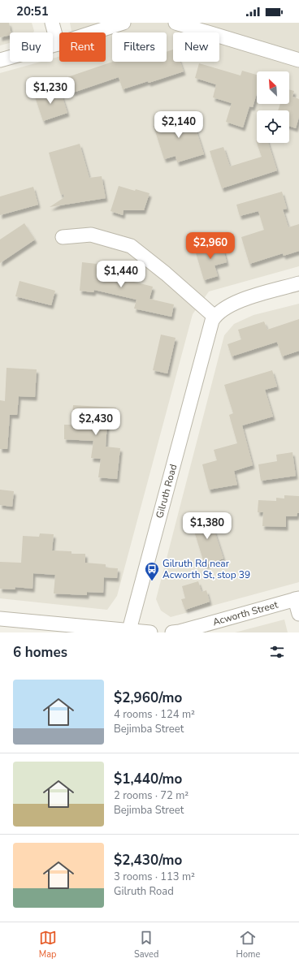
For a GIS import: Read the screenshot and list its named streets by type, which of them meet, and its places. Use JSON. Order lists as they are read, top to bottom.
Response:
{
  "streets": {
    "street": ["Gilruth Road", "Acworth Street"]
  },
  "places": {
    "bus stop": ["Gilruth Rd near Acworth St, stop 39"]
  },
  "north": "top left",
  "page": {
    "status": "20:51",
    "chip": [
      "Buy",
      "Rent",
      "Filters",
      "New"
    ],
    "price": [
      "$1,230",
      "$2,140",
      "$2,960",
      "$1,440",
      "$2,430",
      "$1,380"
    ],
    "heading": "6 homes",
    "list": [
      {
        "name": "$2,960/mo",
        "note": "4 rooms · 124 m² · Bejimba Street"
      },
      {
        "name": "$1,440/mo",
        "note": "2 rooms · 72 m² · Bejimba Street"
      },
      {
        "name": "$2,430/mo",
        "note": "3 rooms · 113 m² · Gilruth Road"
      }
    ],
    "tabs": ["Map", "Saved", "Home"]
  }
}
